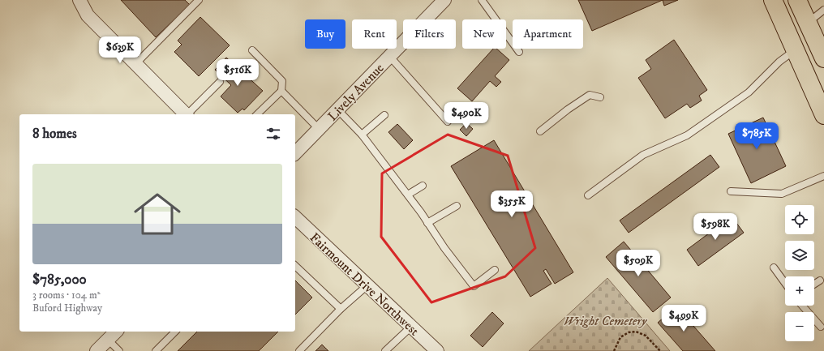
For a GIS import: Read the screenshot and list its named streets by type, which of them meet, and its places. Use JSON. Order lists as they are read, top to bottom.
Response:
{
  "streets": {
    "street": ["Lively Avenue", "Fairmount Drive Northwest"]
  },
  "parks": ["Wright Cemetery"],
  "page": {
    "chip": [
      "Buy",
      "Rent",
      "Filters",
      "New",
      "Apartment"
    ],
    "price": [
      "$639K",
      "$516K",
      "$490K",
      "$785K",
      "$355K",
      "$598K",
      "$509K",
      "$499K"
    ],
    "heading": "8 homes",
    "list": [
      {
        "name": "$785,000",
        "note": "3 rooms · 104 m² · Buford Highway"
      }
    ],
    "map_buttons": ["+", "−"]
  }
}
